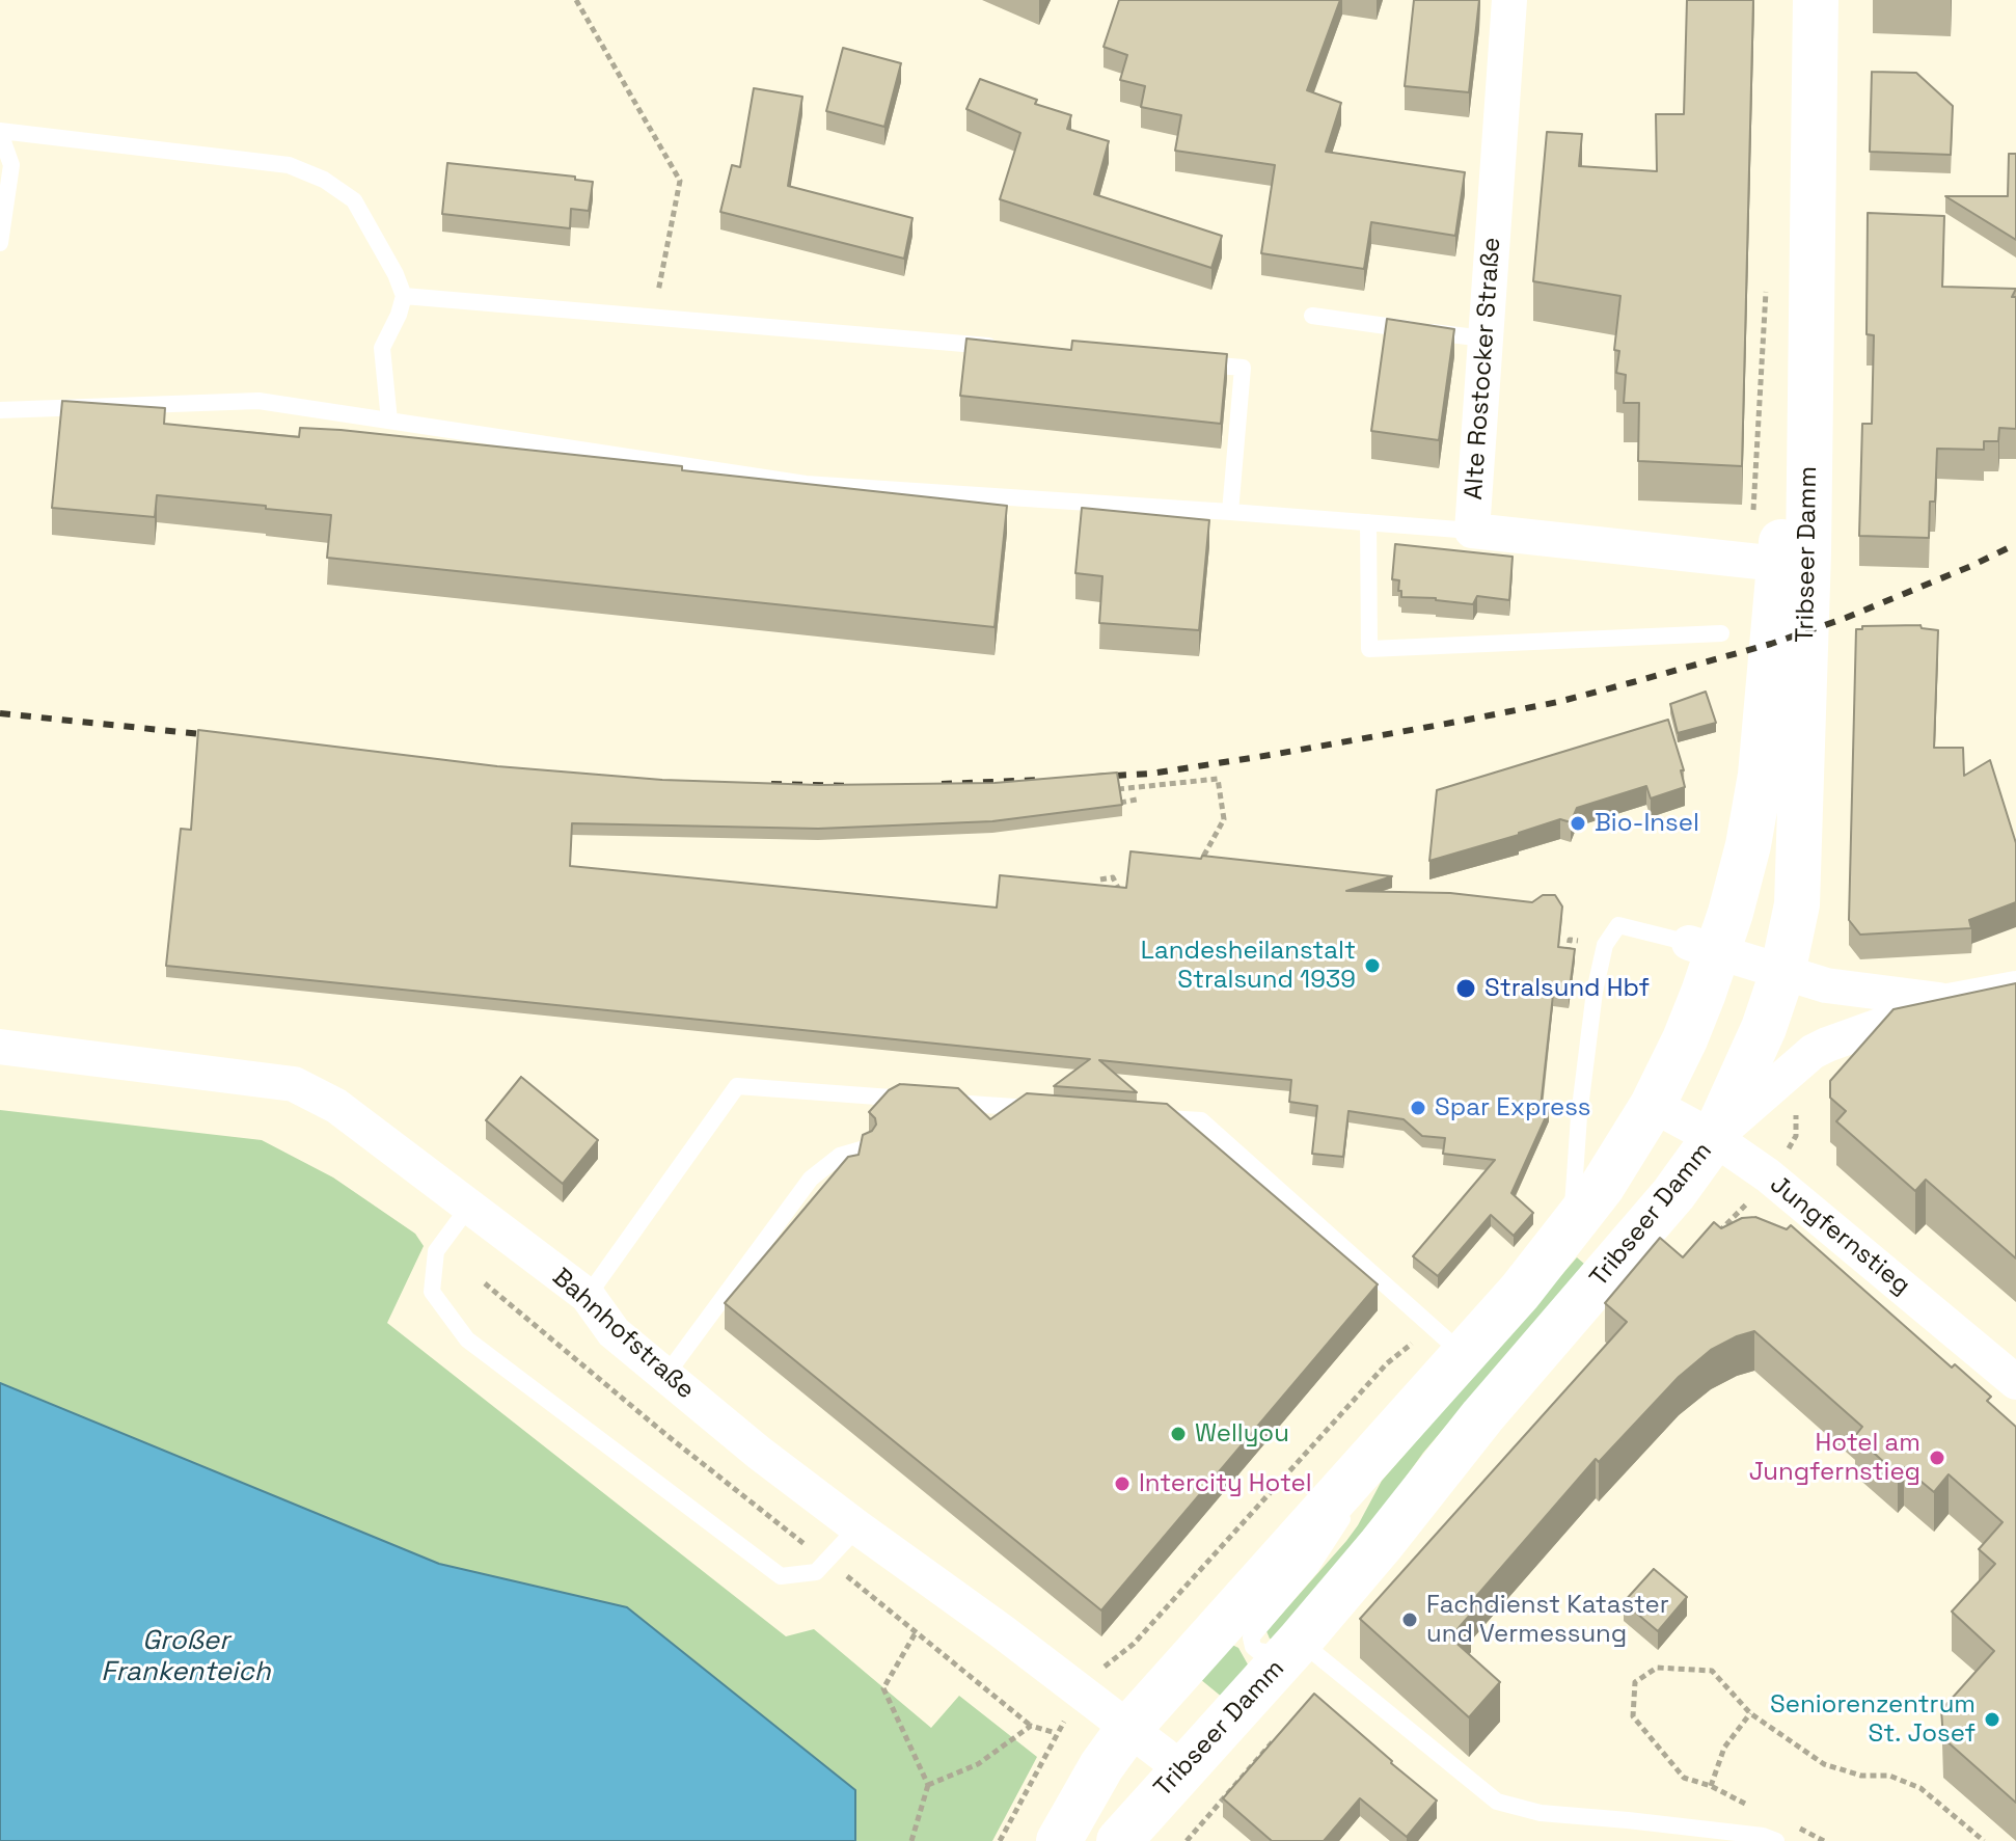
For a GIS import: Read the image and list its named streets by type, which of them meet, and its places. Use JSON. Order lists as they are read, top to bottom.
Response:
{
  "streets": {
    "main road": ["Tribseer Damm"],
    "street": ["Alte Rostocker Straße", "Jungfernstieg", "Bahnhofstraße"]
  },
  "crossings": [
    ["Alte Rostocker Straße", "Tribseer Damm"],
    ["Tribseer Damm", "Jungfernstieg"],
    ["Tribseer Damm", "Bahnhofstraße"]
  ],
  "water": ["Großer Frankenteich"],
  "places": [
    "Bio-Insel",
    "Landesheilanstalt Stralsund 1939",
    "Stralsund Hbf",
    "Spar Express",
    "Wellyou",
    "Hotel am Jungfernstieg",
    "Intercity Hotel",
    "Fachdienst Kataster und Vermessung",
    "Seniorenzentrum St. Josef"
  ]
}
